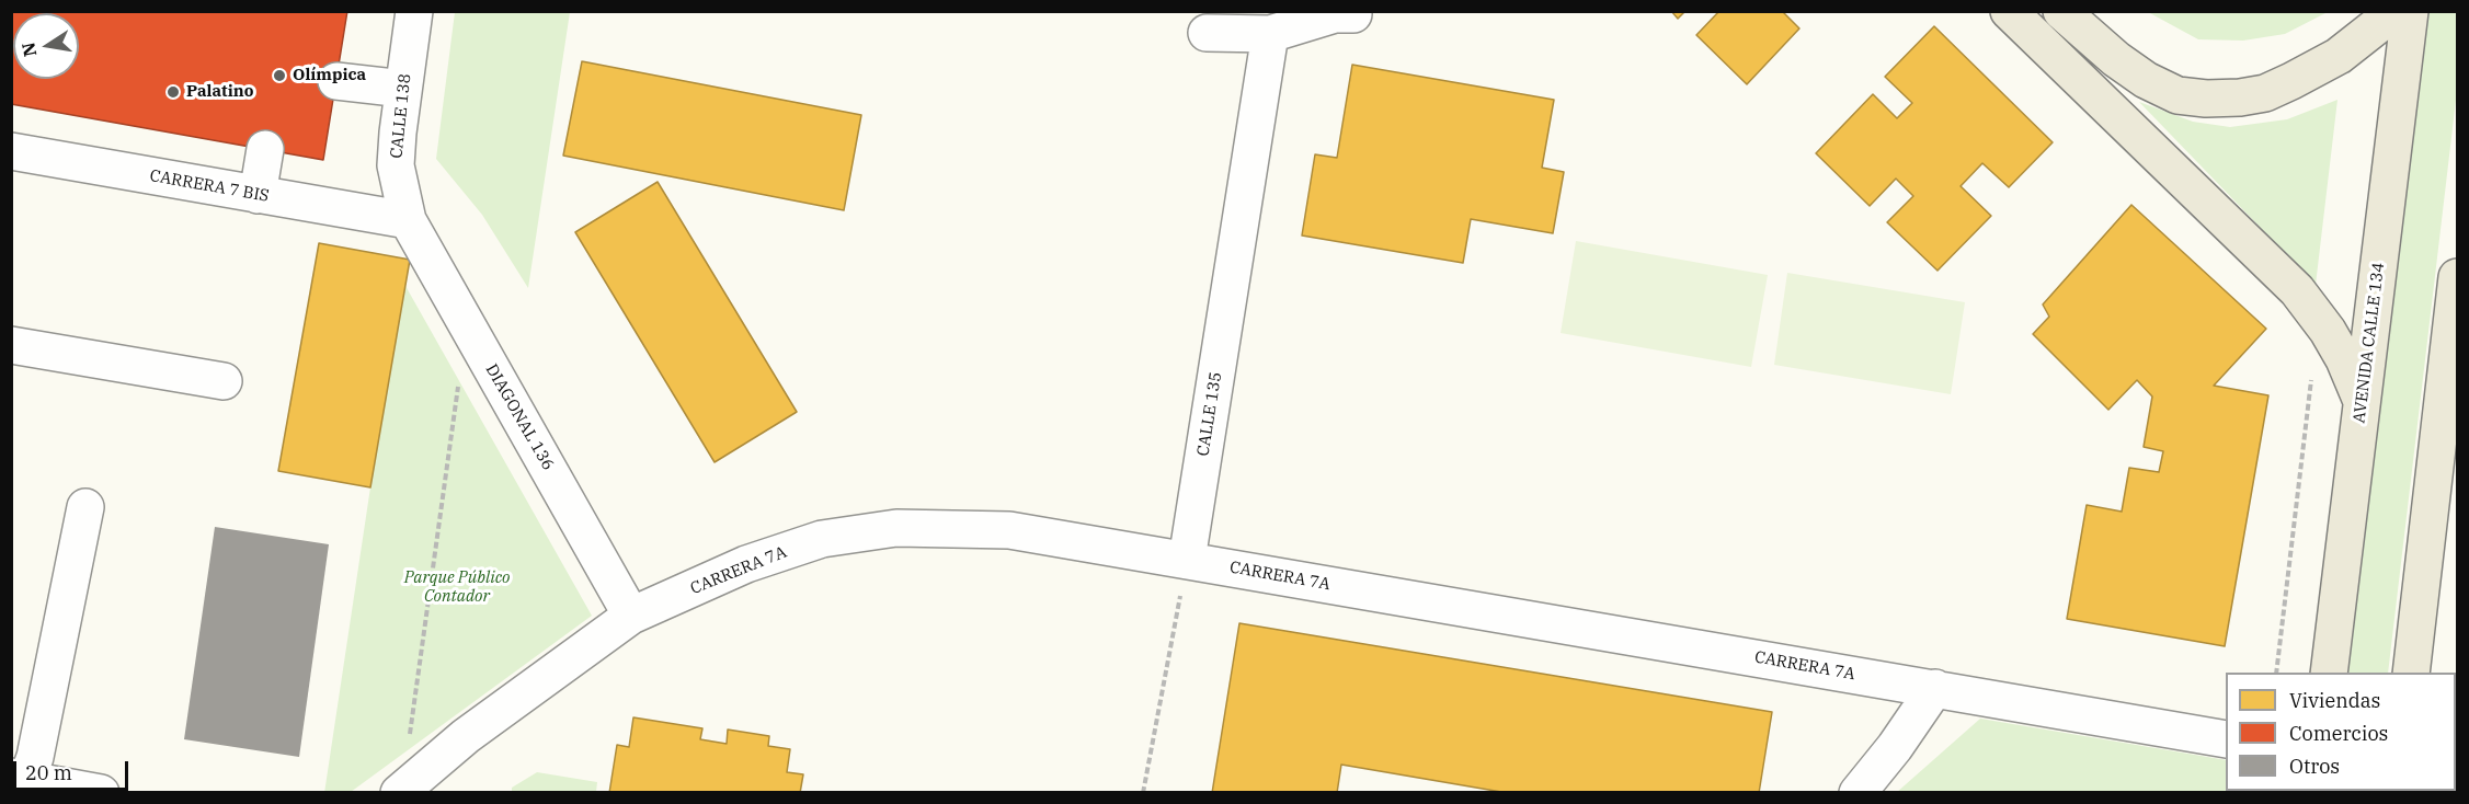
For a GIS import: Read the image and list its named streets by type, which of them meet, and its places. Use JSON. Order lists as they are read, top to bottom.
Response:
{
  "streets": {
    "main road": ["AVENIDA CALLE 134"],
    "street": [
      "CALLE 138",
      "CARRERA 7 BIS",
      "CALLE 135",
      "DIAGONAL 136",
      "CARRERA 7A"
    ]
  },
  "crossings": [
    ["CALLE 138", "CARRERA 7 BIS"],
    ["CALLE 138", "DIAGONAL 136"],
    ["CARRERA 7 BIS", "DIAGONAL 136"],
    ["CALLE 135", "CARRERA 7A"],
    ["DIAGONAL 136", "CARRERA 7A"]
  ],
  "parks": ["Parque Público Contador"],
  "places": ["Olímpica", "Palatino"],
  "legend": ["Viviendas", "Comercios", "Otros"],
  "scale_bar": "20 m",
  "north": "left"
}
